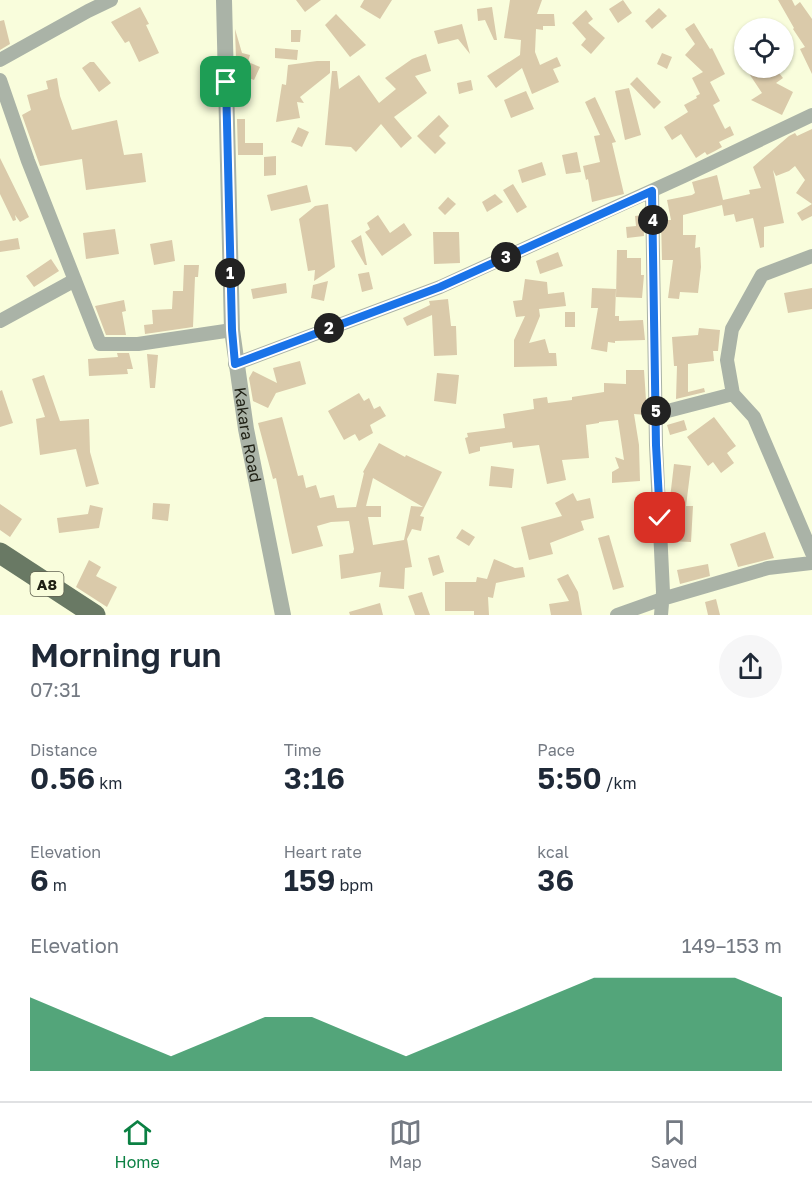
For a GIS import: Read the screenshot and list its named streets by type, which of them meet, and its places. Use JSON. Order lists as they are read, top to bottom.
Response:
{
  "streets": {
    "main road": ["A8"],
    "street": ["Kakara Road"]
  },
  "page": {
    "pins": [
      "4",
      "3",
      "1",
      "2",
      "5"
    ],
    "heading": ["Morning run", "07:31"],
    "stats": [
      ["Distance", "0.56 km"],
      ["Time", "3:16"],
      ["Pace", "5:50 /km"],
      ["Elevation", "6 m"],
      ["Heart rate", "159 bpm"],
      ["kcal", "36"]
    ],
    "chart": ["Elevation", "149–153 m"],
    "tabs": ["Home", "Map", "Saved"]
  }
}
